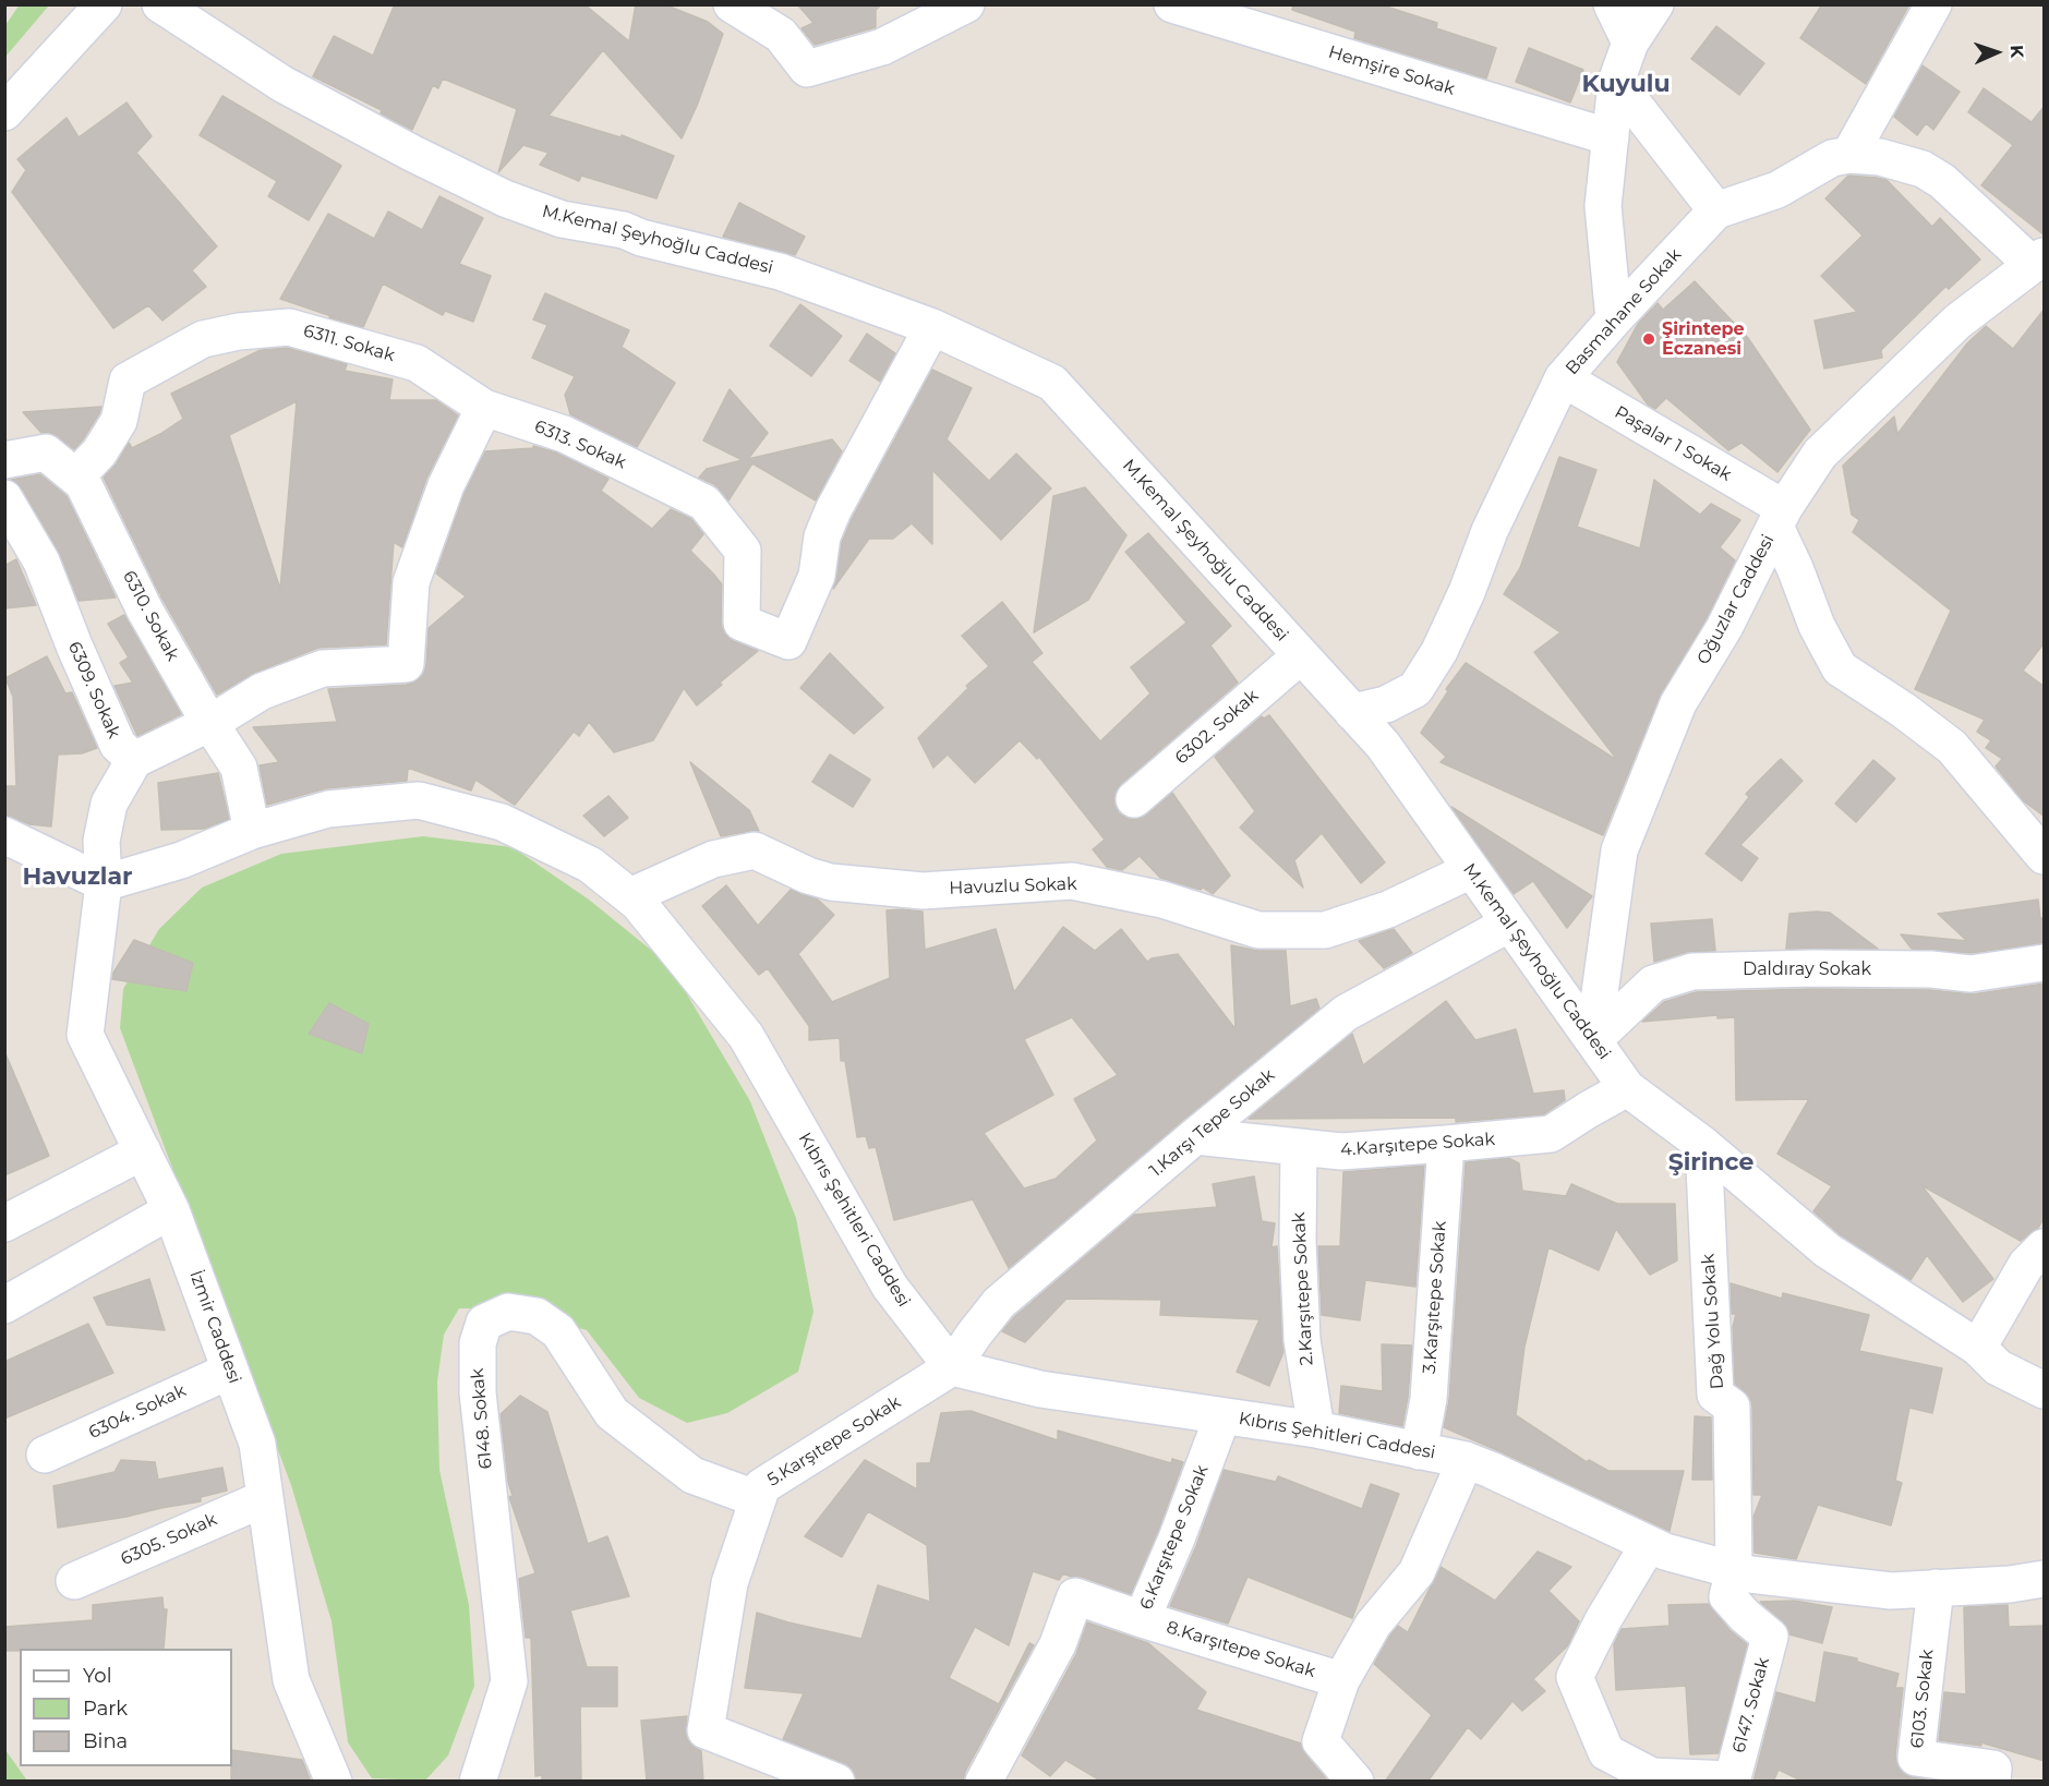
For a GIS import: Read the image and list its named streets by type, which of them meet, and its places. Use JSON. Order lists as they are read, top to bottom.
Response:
{
  "streets": {
    "street": [
      "Hemşire Sokak",
      "M.Kemal Şeyhoğlu Caddesi",
      "Basmahane Sokak",
      "6311. Sokak",
      "Paşalar 1 Sokak",
      "6313. Sokak",
      "Oğuzlar Caddesi",
      "6310. Sokak",
      "6309. Sokak",
      "6302. Sokak",
      "Havuzlu Sokak",
      "Daldıray Sokak",
      "1.Karşı Tepe Sokak",
      "4.Karşıtepe Sokak",
      "Kıbrıs Şehitleri Caddesi",
      "2.Karşıtepe Sokak",
      "3.Karşıtepe Sokak",
      "Dağ Yolu Sokak",
      "İzmir Caddesi",
      "6304. Sokak",
      "6148. Sokak",
      "5.Karşıtepe Sokak",
      "6.Karşıtepe Sokak",
      "6305. Sokak",
      "8.Karşıtepe Sokak",
      "6103. Sokak",
      "6147. Sokak"
    ]
  },
  "crossings": [
    ["M.Kemal Şeyhoğlu Caddesi", "Basmahane Sokak"],
    ["M.Kemal Şeyhoğlu Caddesi", "6313. Sokak"],
    ["M.Kemal Şeyhoğlu Caddesi", "Oğuzlar Caddesi"],
    ["M.Kemal Şeyhoğlu Caddesi", "6302. Sokak"],
    ["M.Kemal Şeyhoğlu Caddesi", "Havuzlu Sokak"],
    ["M.Kemal Şeyhoğlu Caddesi", "Daldıray Sokak"],
    ["M.Kemal Şeyhoğlu Caddesi", "1.Karşı Tepe Sokak"],
    ["M.Kemal Şeyhoğlu Caddesi", "4.Karşıtepe Sokak"],
    ["M.Kemal Şeyhoğlu Caddesi", "Dağ Yolu Sokak"],
    ["Basmahane Sokak", "Paşalar 1 Sokak"],
    ["Basmahane Sokak", "Oğuzlar Caddesi"],
    ["6311. Sokak", "6313. Sokak"],
    ["6311. Sokak", "6310. Sokak"],
    ["Paşalar 1 Sokak", "Oğuzlar Caddesi"],
    ["Oğuzlar Caddesi", "Daldıray Sokak"],
    ["6310. Sokak", "Kıbrıs Şehitleri Caddesi"],
    ["Havuzlu Sokak", "Kıbrıs Şehitleri Caddesi"],
    ["1.Karşı Tepe Sokak", "4.Karşıtepe Sokak"],
    ["1.Karşı Tepe Sokak", "Kıbrıs Şehitleri Caddesi"],
    ["1.Karşı Tepe Sokak", "5.Karşıtepe Sokak"],
    ["4.Karşıtepe Sokak", "2.Karşıtepe Sokak"],
    ["4.Karşıtepe Sokak", "3.Karşıtepe Sokak"],
    ["Kıbrıs Şehitleri Caddesi", "2.Karşıtepe Sokak"],
    ["Kıbrıs Şehitleri Caddesi", "3.Karşıtepe Sokak"],
    ["Kıbrıs Şehitleri Caddesi", "Dağ Yolu Sokak"],
    ["Kıbrıs Şehitleri Caddesi", "İzmir Caddesi"],
    ["Kıbrıs Şehitleri Caddesi", "5.Karşıtepe Sokak"],
    ["Kıbrıs Şehitleri Caddesi", "6.Karşıtepe Sokak"],
    ["Kıbrıs Şehitleri Caddesi", "6103. Sokak"],
    ["Kıbrıs Şehitleri Caddesi", "6147. Sokak"],
    ["Dağ Yolu Sokak", "6147. Sokak"],
    ["İzmir Caddesi", "6304. Sokak"],
    ["İzmir Caddesi", "6305. Sokak"],
    ["6148. Sokak", "5.Karşıtepe Sokak"],
    ["6.Karşıtepe Sokak", "8.Karşıtepe Sokak"]
  ],
  "districts": ["Kuyulu", "Havuzlar", "Şirince"],
  "places": ["Şirintepe Eczanesi"],
  "legend": ["Yol", "Park", "Bina"],
  "north": "right"
}
